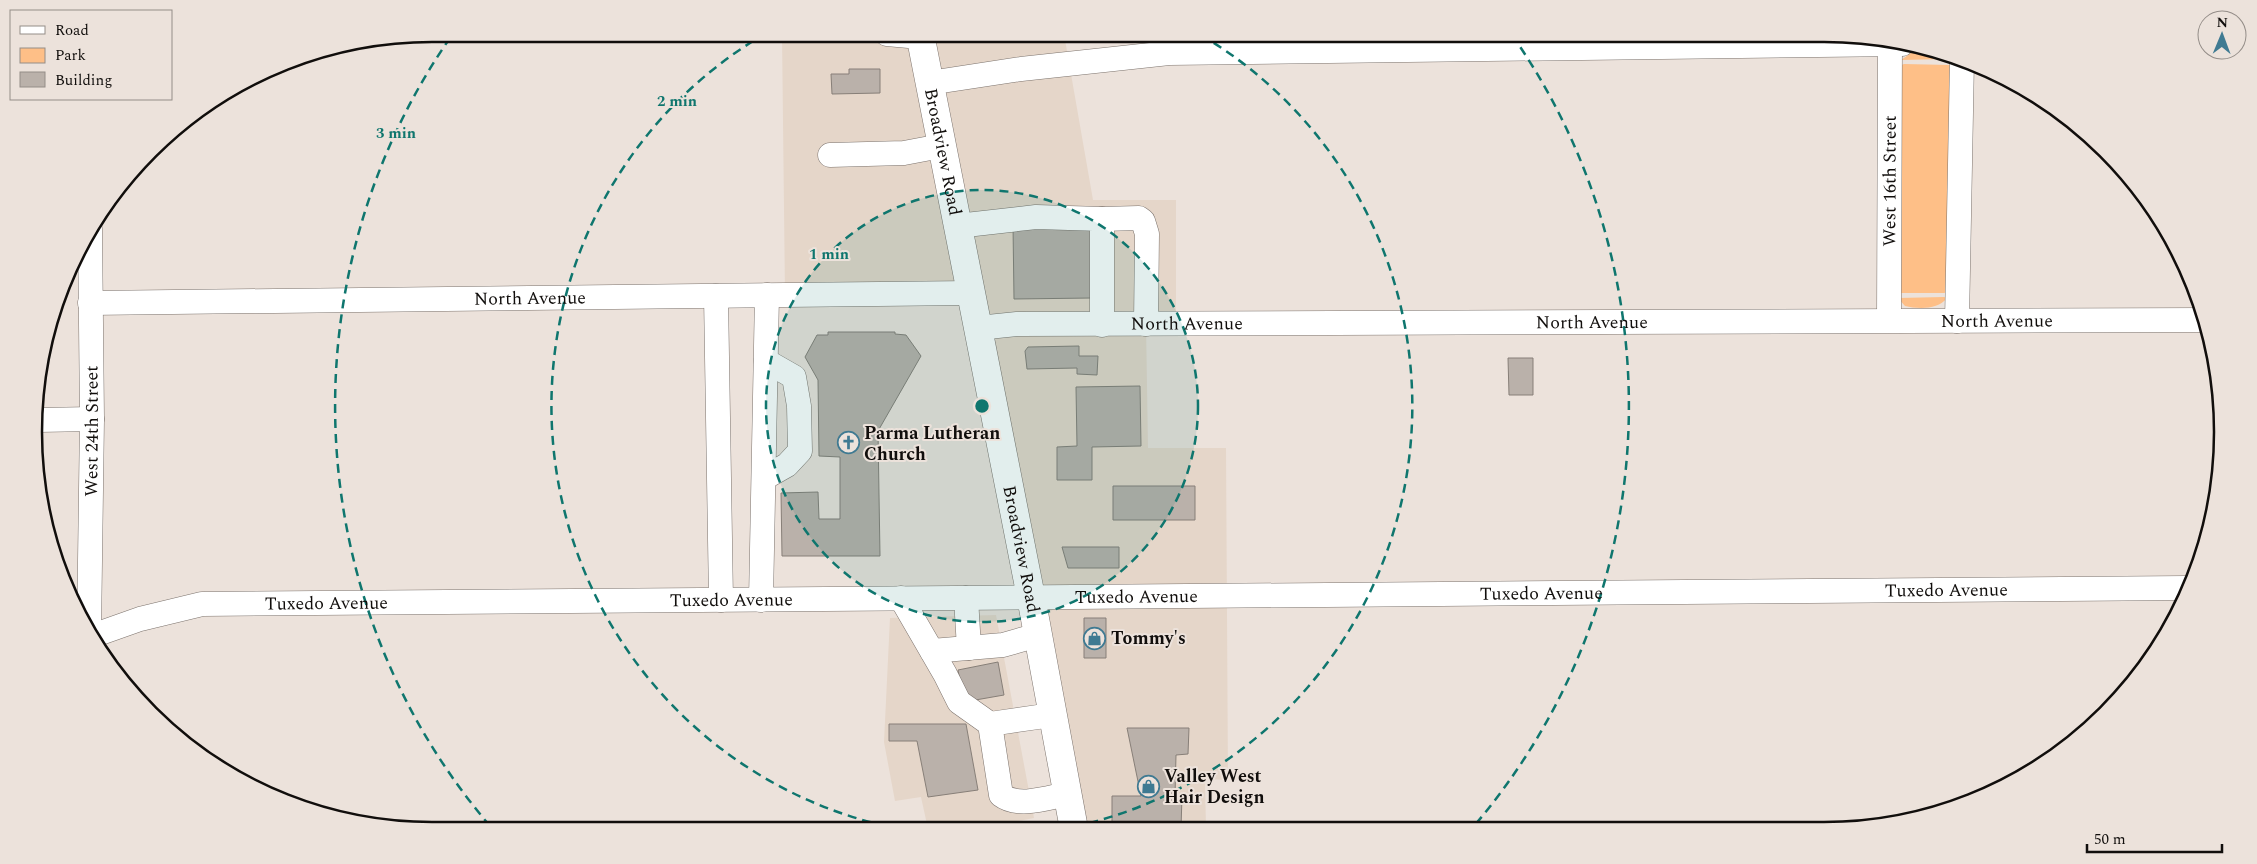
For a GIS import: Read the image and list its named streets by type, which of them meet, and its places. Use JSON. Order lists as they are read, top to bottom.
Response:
{
  "streets": {
    "main road": ["Broadview Road"],
    "street": [
      "West 16th Street",
      "North Avenue",
      "West 24th Street",
      "Tuxedo Avenue"
    ]
  },
  "crossings": [
    ["Broadview Road", "North Avenue"],
    ["Broadview Road", "Tuxedo Avenue"],
    ["West 16th Street", "North Avenue"],
    ["North Avenue", "West 24th Street"]
  ],
  "places": {
    "church": ["Parma Lutheran Church"],
    "shop": ["Tommy's", "Valley West Hair Design"]
  },
  "legend": ["Road", "Park", "Building"],
  "scale_bar": "50 m",
  "north": "top",
  "rings": ["2 min", "3 min", "1 min"]
}
